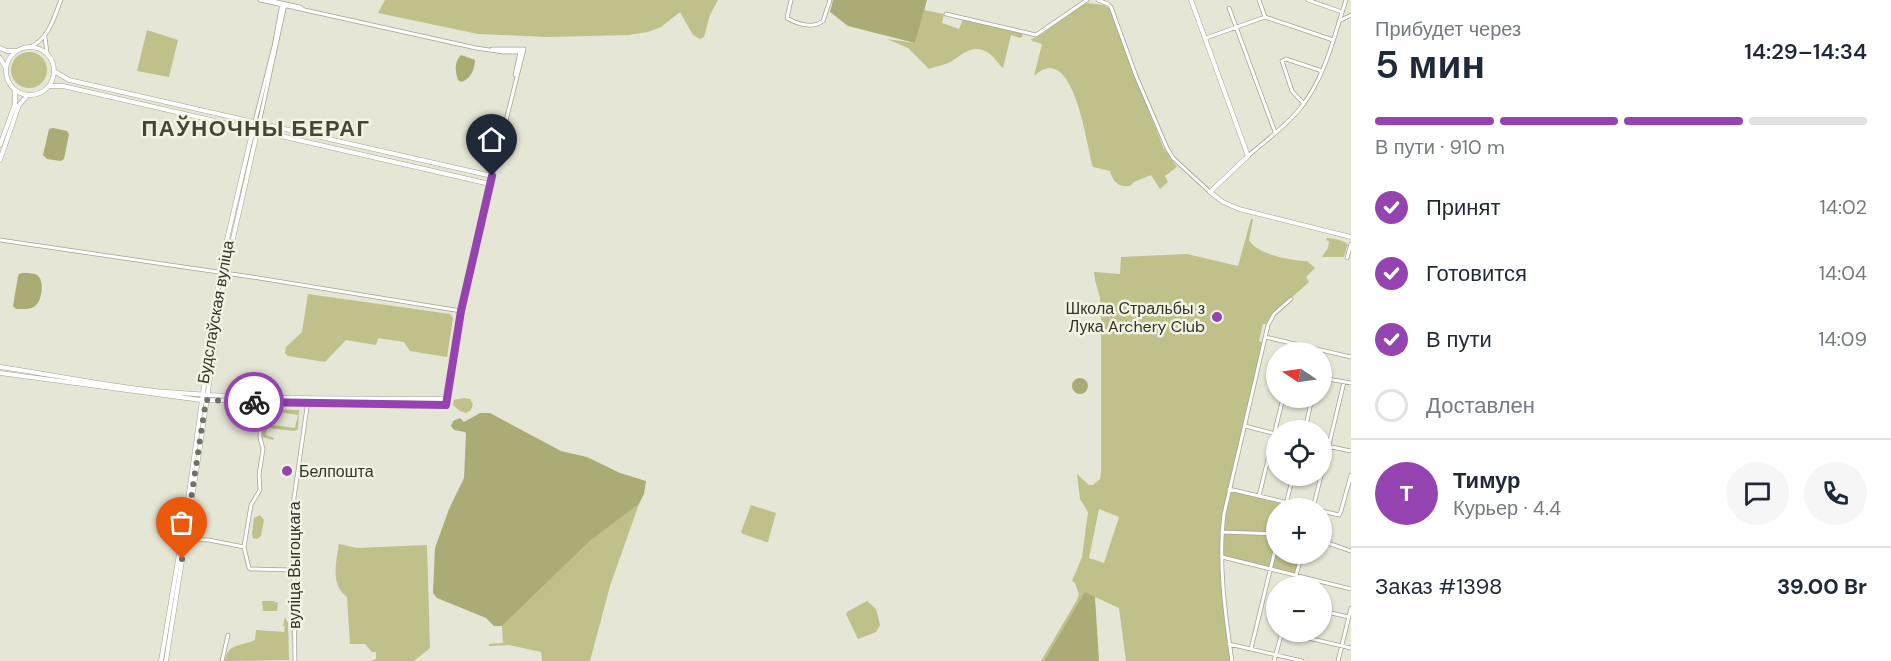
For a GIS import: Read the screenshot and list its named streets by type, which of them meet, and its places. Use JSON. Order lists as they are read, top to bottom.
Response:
{
  "streets": {
    "street": ["Будслаўская вуліца", "вуліца Выгоцкага"]
  },
  "districts": ["ПАЎНОЧНЫ БЕРАГ"],
  "places": ["Школа Стральбы з Лука Archery Club", "Белпошта"],
  "north": "left",
  "page": {
    "heading": ["5 мин", "Прибудет через", "14:29–14:34"],
    "panel": [
      "Тимур",
      "Курьер · 4.4",
      "Заказ #1398",
      "39.00 Br"
    ],
    "bar": "В пути · 910 m",
    "list": [
      ["Принят", "14:02"],
      ["Готовится", "14:04"],
      ["В пути", "14:09"],
      "Доставлен"
    ],
    "map_buttons": ["+", "−"],
    "round": "Т"
  }
}
